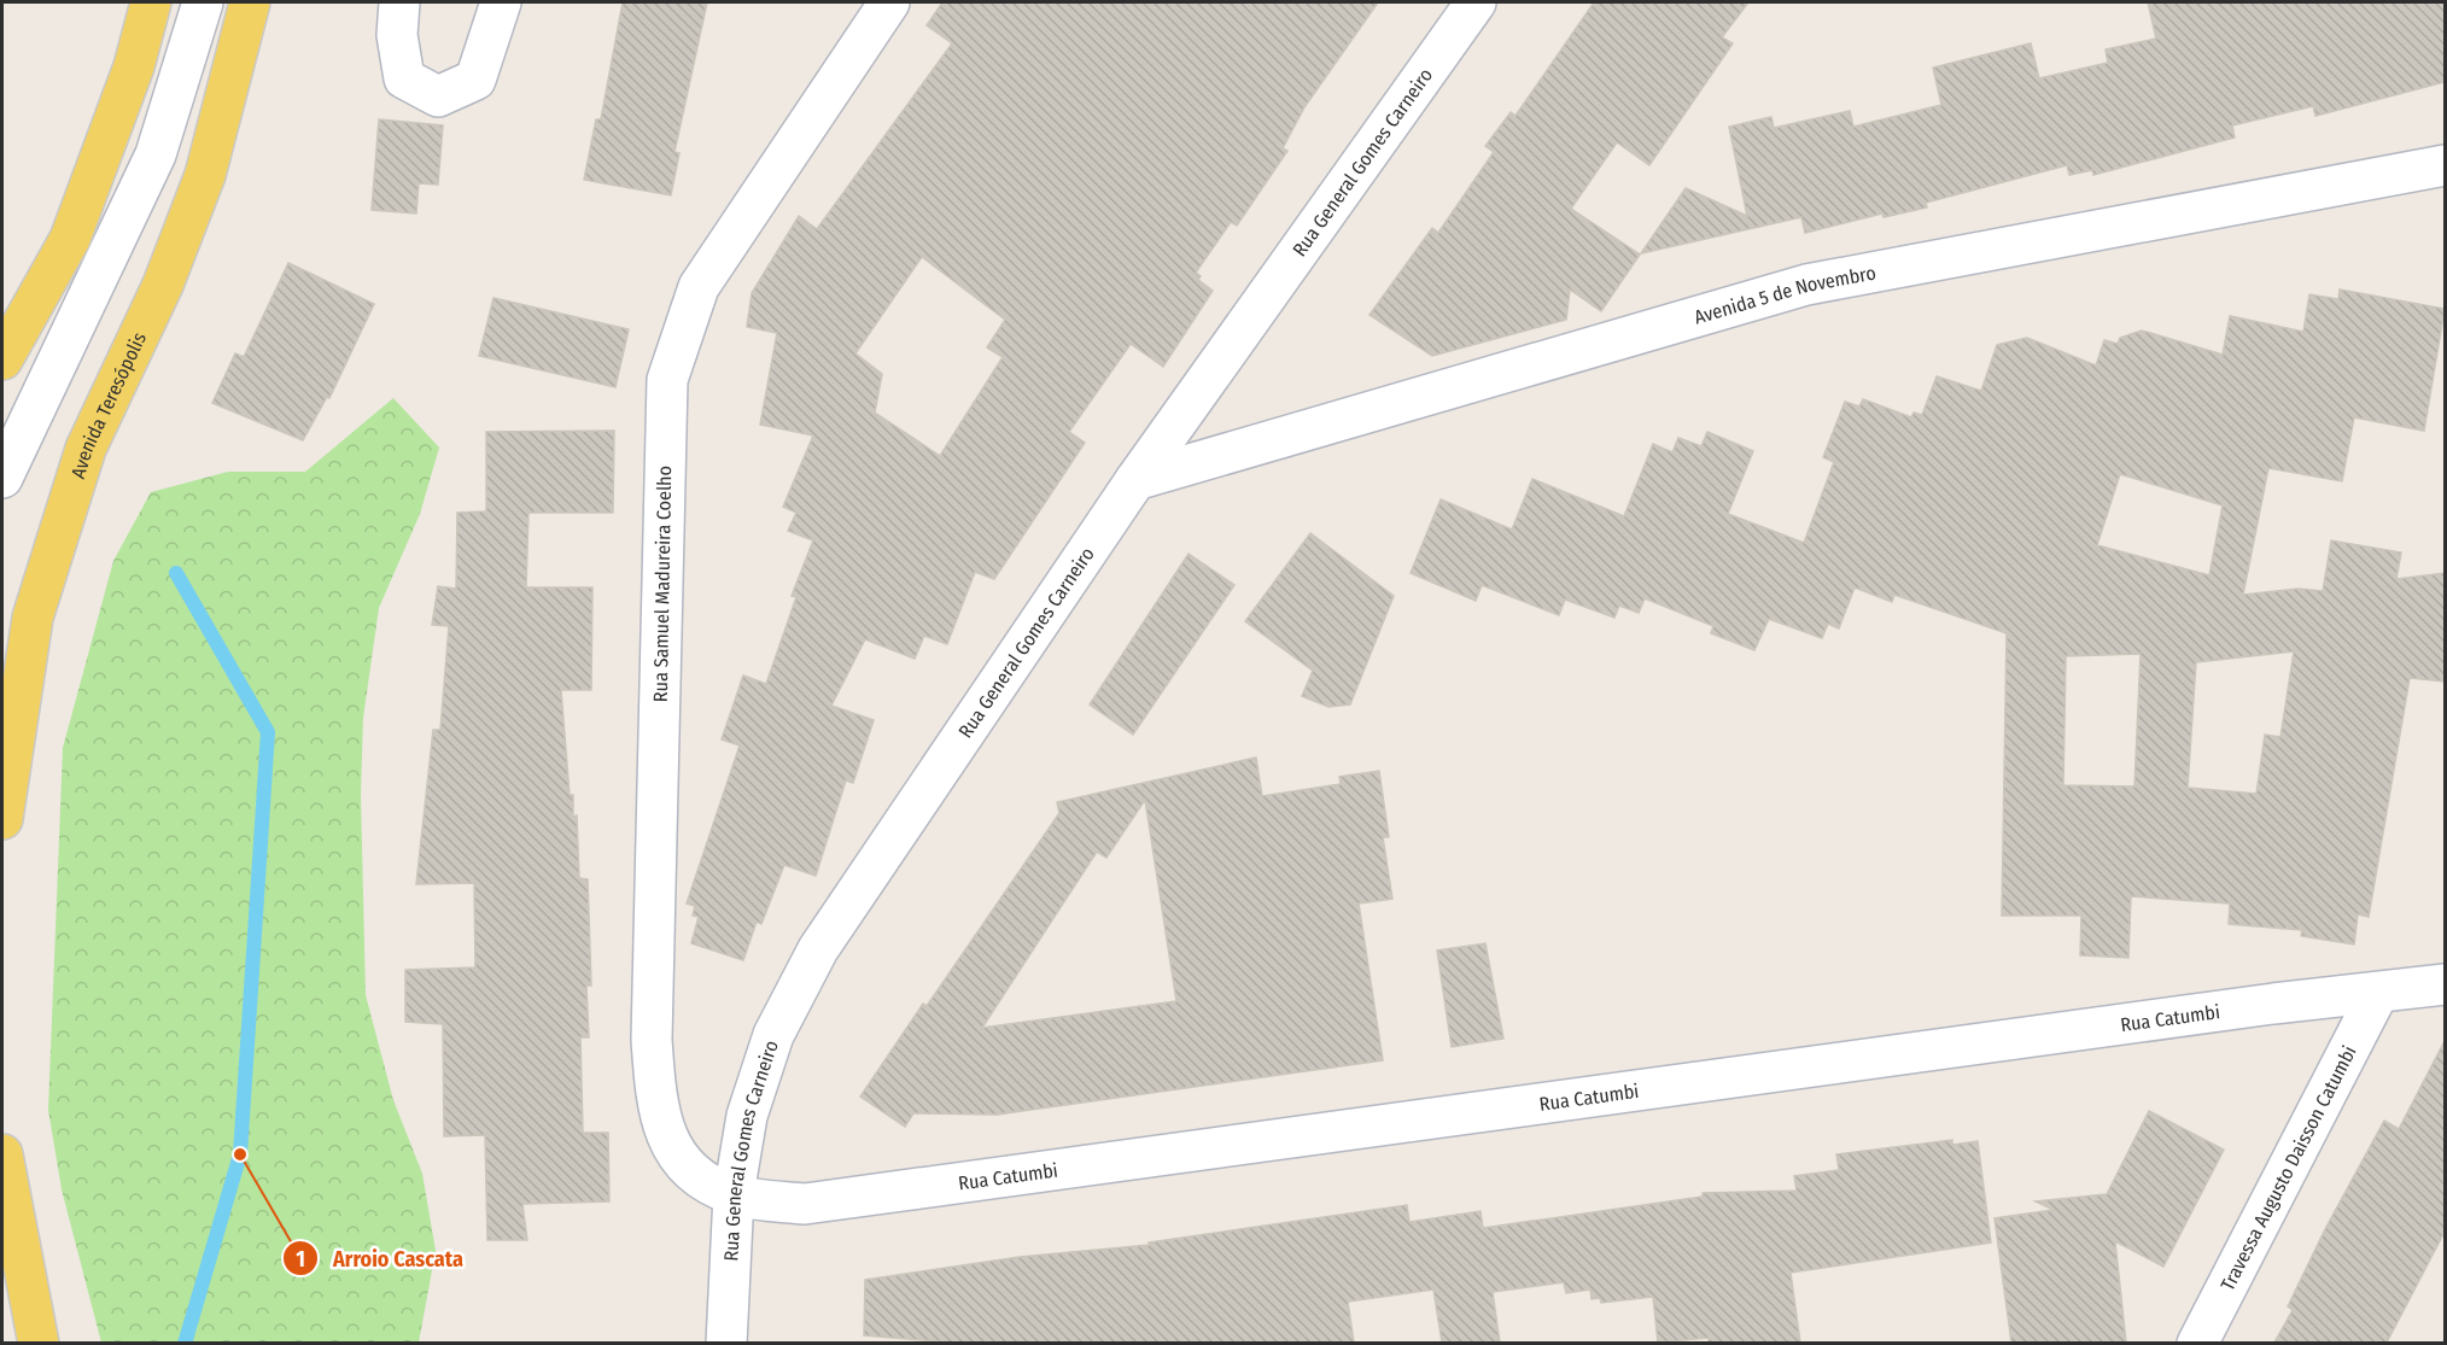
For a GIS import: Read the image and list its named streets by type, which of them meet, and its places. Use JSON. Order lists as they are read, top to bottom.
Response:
{
  "streets": {
    "main road": ["Avenida Teresópolis"],
    "street": [
      "Rua General Gomes Carneiro",
      "Avenida 5 de Novembro",
      "Rua Samuel Madureira Coelho",
      "Rua Catumbi",
      "Travessa Augusto Daisson Catumbi"
    ]
  },
  "crossings": [
    ["Rua General Gomes Carneiro", "Avenida 5 de Novembro"],
    ["Rua General Gomes Carneiro", "Rua Samuel Madureira Coelho"],
    ["Rua General Gomes Carneiro", "Rua Catumbi"],
    ["Rua Samuel Madureira Coelho", "Rua Catumbi"],
    ["Rua Catumbi", "Travessa Augusto Daisson Catumbi"]
  ],
  "places": ["Arroio Cascata"]
}
